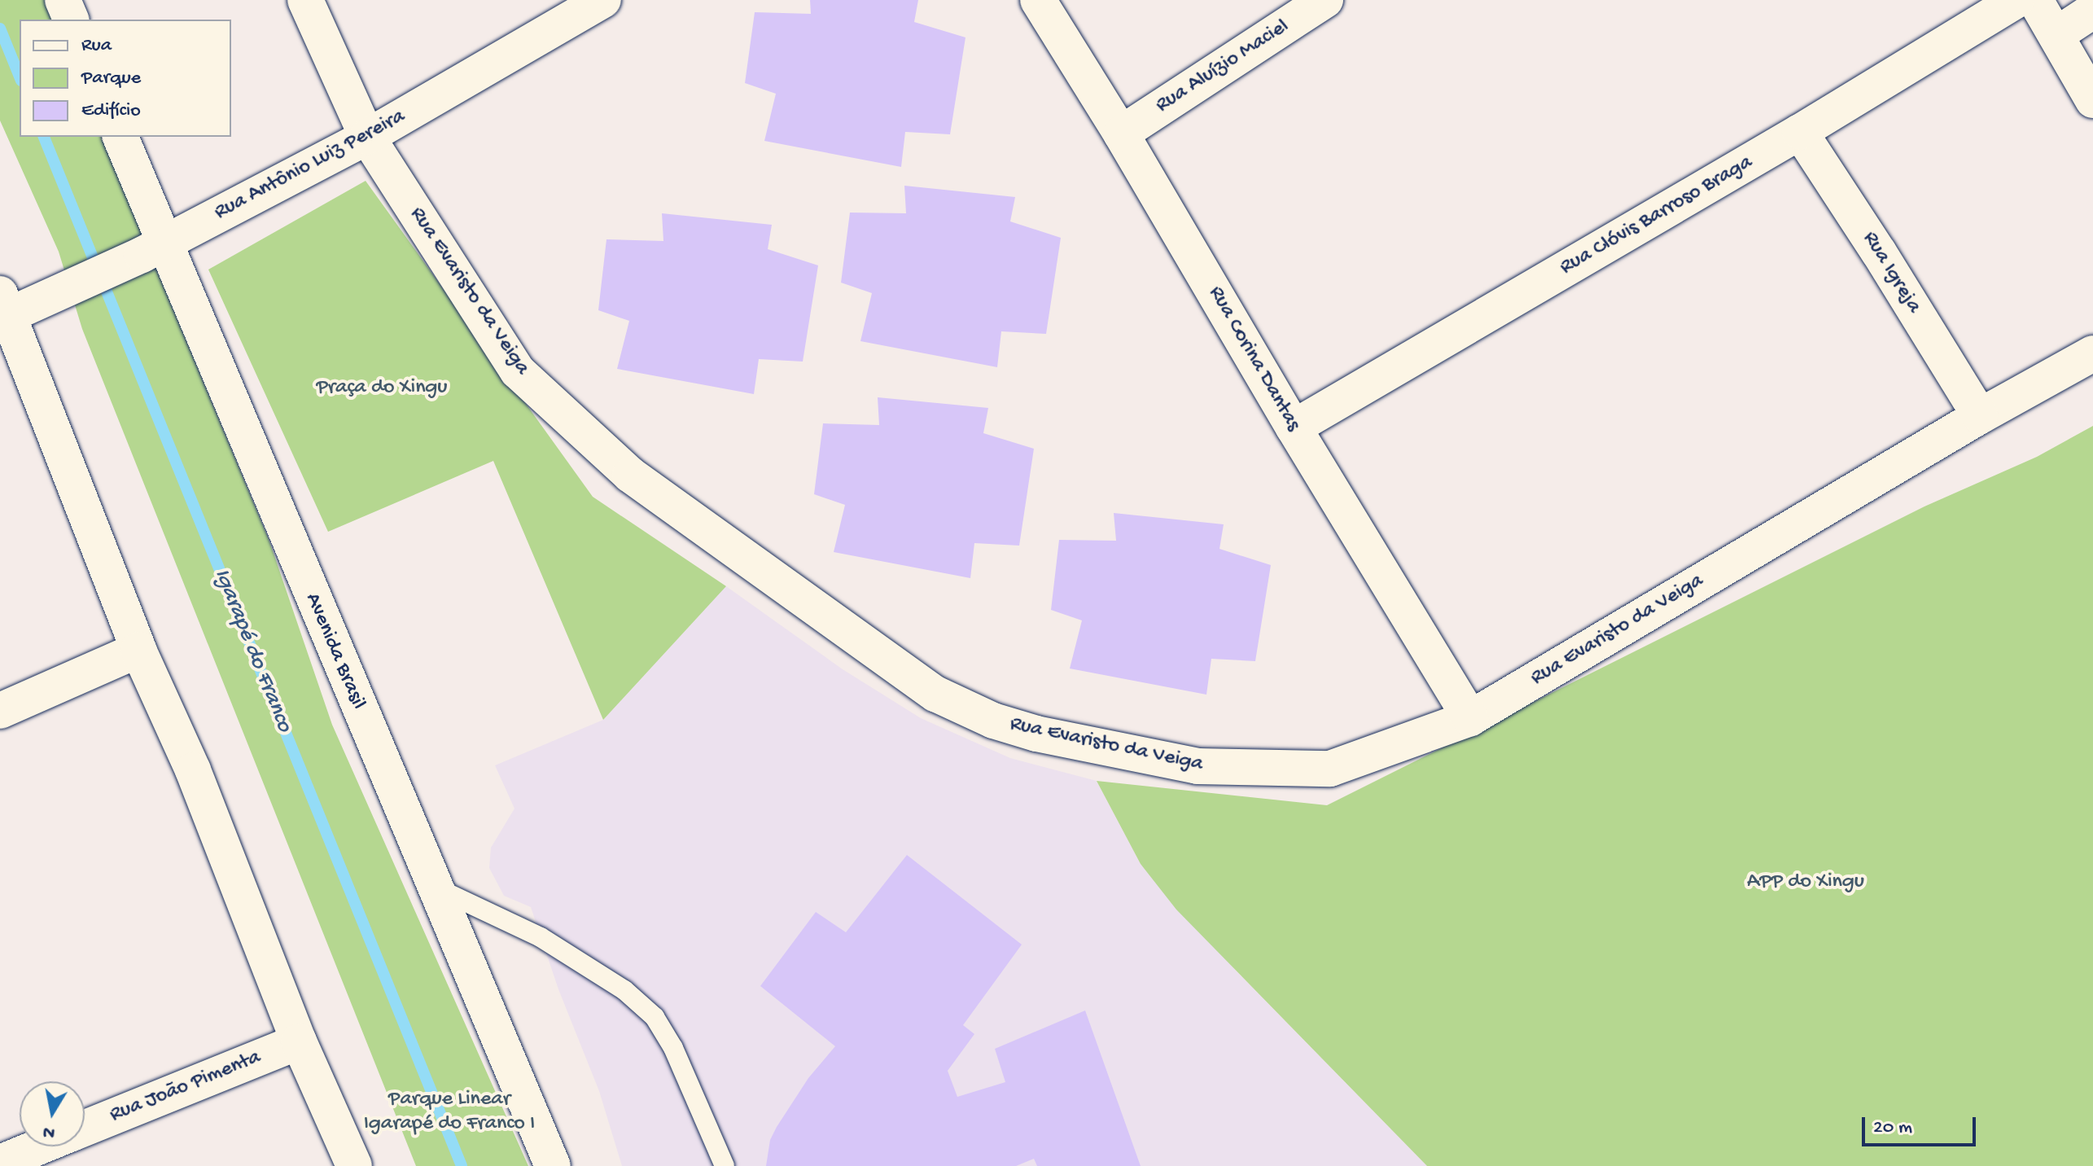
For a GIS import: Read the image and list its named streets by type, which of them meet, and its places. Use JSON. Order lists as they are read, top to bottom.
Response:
{
  "streets": {
    "main road": [
      "Rua Aluízio Maciel",
      "Rua Antônio Luiz Pereira",
      "Rua Clóvis Barroso Braga",
      "Rua Igreja",
      "Rua Evaristo da Veiga",
      "Rua Corina Dantas",
      "Avenida Brasil",
      "Rua João Pimenta"
    ]
  },
  "crossings": [
    ["Rua Aluízio Maciel", "Rua Corina Dantas"],
    ["Rua Antônio Luiz Pereira", "Rua Evaristo da Veiga"],
    ["Rua Antônio Luiz Pereira", "Avenida Brasil"],
    ["Rua Clóvis Barroso Braga", "Rua Igreja"],
    ["Rua Clóvis Barroso Braga", "Rua Corina Dantas"],
    ["Rua Igreja", "Rua Evaristo da Veiga"],
    ["Rua Evaristo da Veiga", "Rua Corina Dantas"]
  ],
  "water": ["Igarapé do Franco"],
  "parks": ["Praça do Xingu", "APP do Xingu", "Parque Linear Igarapé do Franco I"],
  "legend": ["Rua", "Parque", "Edifício"],
  "scale_bar": "20 m",
  "north": "bottom"
}
